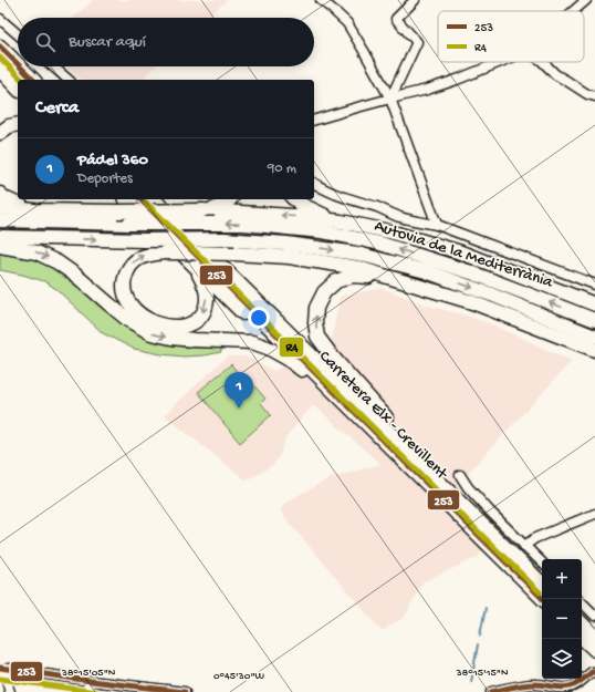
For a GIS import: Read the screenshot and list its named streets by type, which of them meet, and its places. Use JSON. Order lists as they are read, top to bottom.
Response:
{
  "streets": {
    "highway": ["Autovia de la Mediterrània", "Carretera Elx - Crevillent"]
  },
  "lines": ["transit line 253", "transit line R4"],
  "legend": ["253", "R4"],
  "page": {
    "search": "Buscar aquí",
    "heading": "Cerca",
    "list": [
      {
        "mark": "1",
        "name": "Pádel 360",
        "note": "Deportes",
        "value": "90 m"
      }
    ],
    "pins": "1",
    "map_buttons": ["+", "−"]
  },
  "coordinates": ["38°15'05\"N", "38°15'15\"N", "0°45'30\"W"]
}
